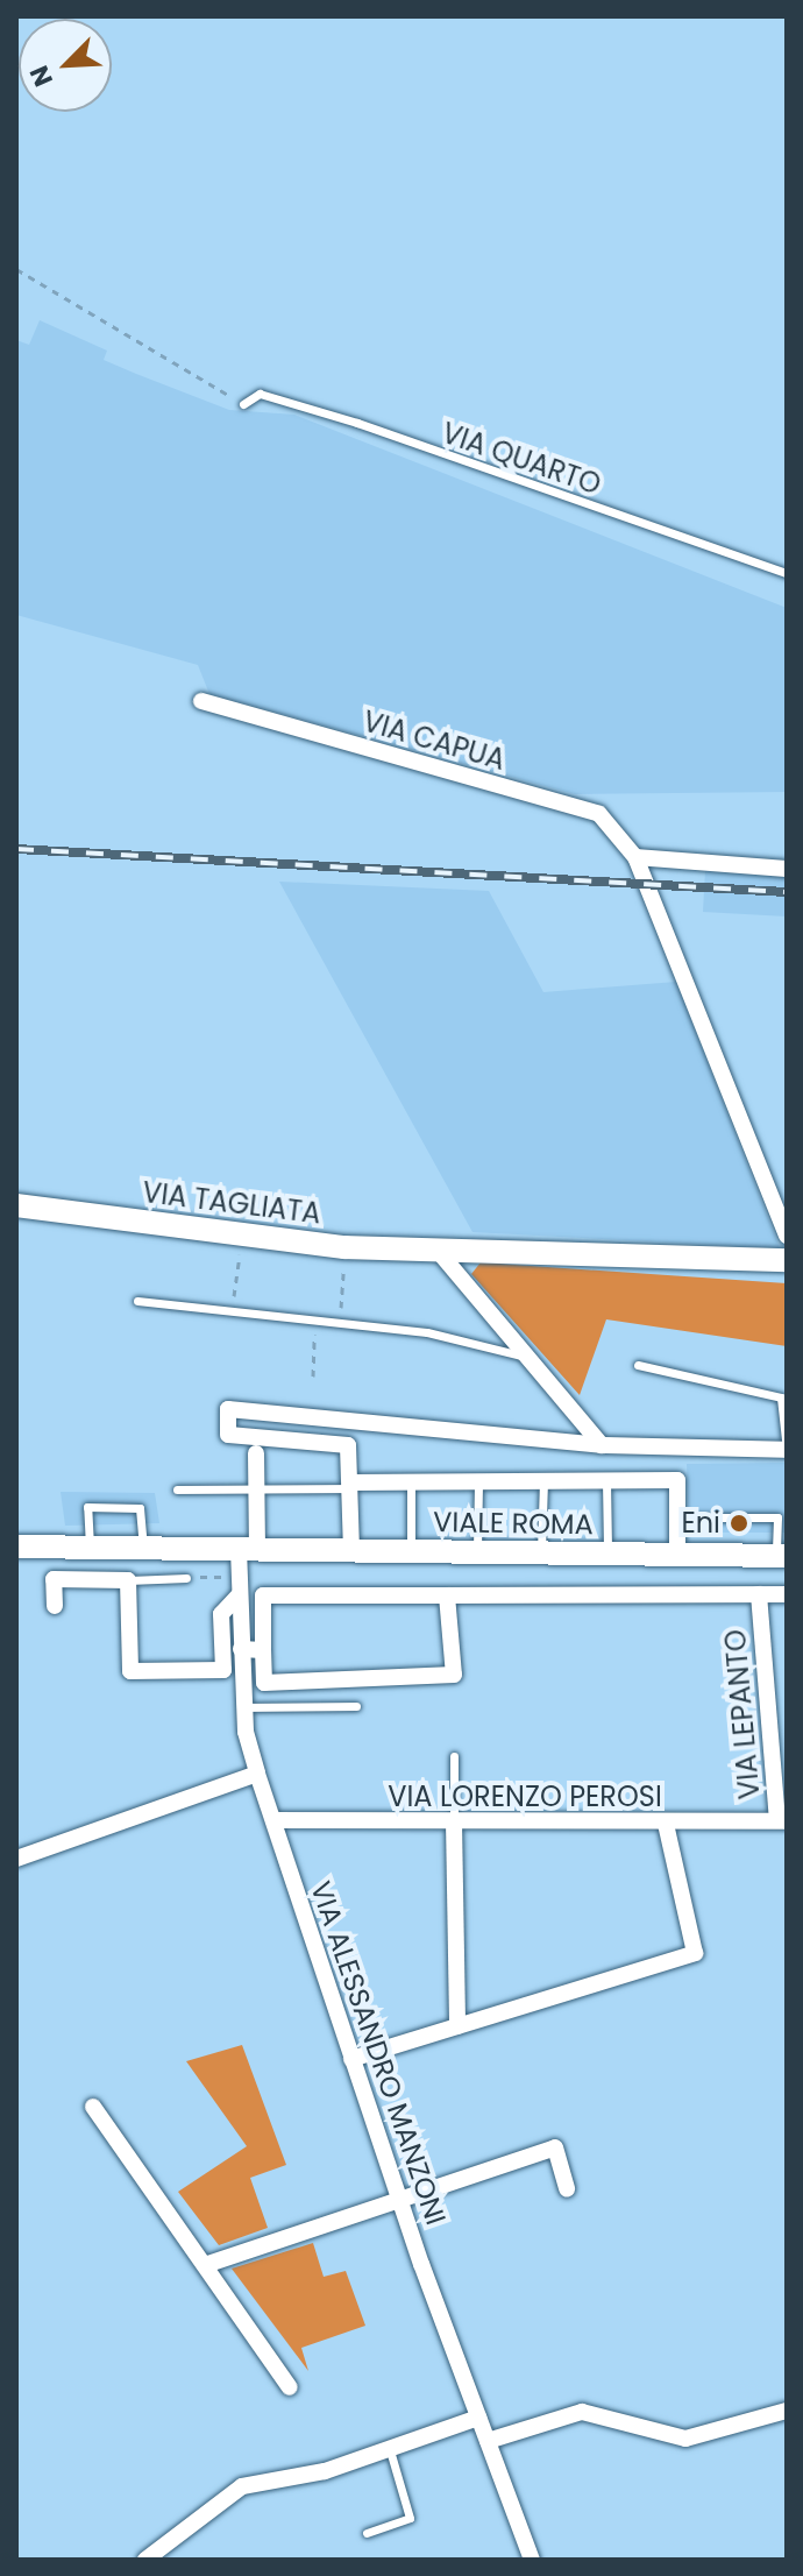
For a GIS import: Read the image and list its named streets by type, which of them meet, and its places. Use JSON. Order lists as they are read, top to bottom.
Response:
{
  "streets": {
    "street": [
      "VIA CAPUA",
      "VIA TAGLIATA",
      "VIALE ROMA",
      "VIA LEPANTO",
      "VIA LORENZO PEROSI",
      "VIA ALESSANDRO MANZONI"
    ],
    "lane": ["VIA QUARTO"]
  },
  "crossings": [
    ["VIALE ROMA", "VIA ALESSANDRO MANZONI"],
    ["VIA LEPANTO", "VIA LORENZO PEROSI"],
    ["VIA LORENZO PEROSI", "VIA ALESSANDRO MANZONI"]
  ],
  "places": ["Eni"],
  "north": "bottom left"
}
